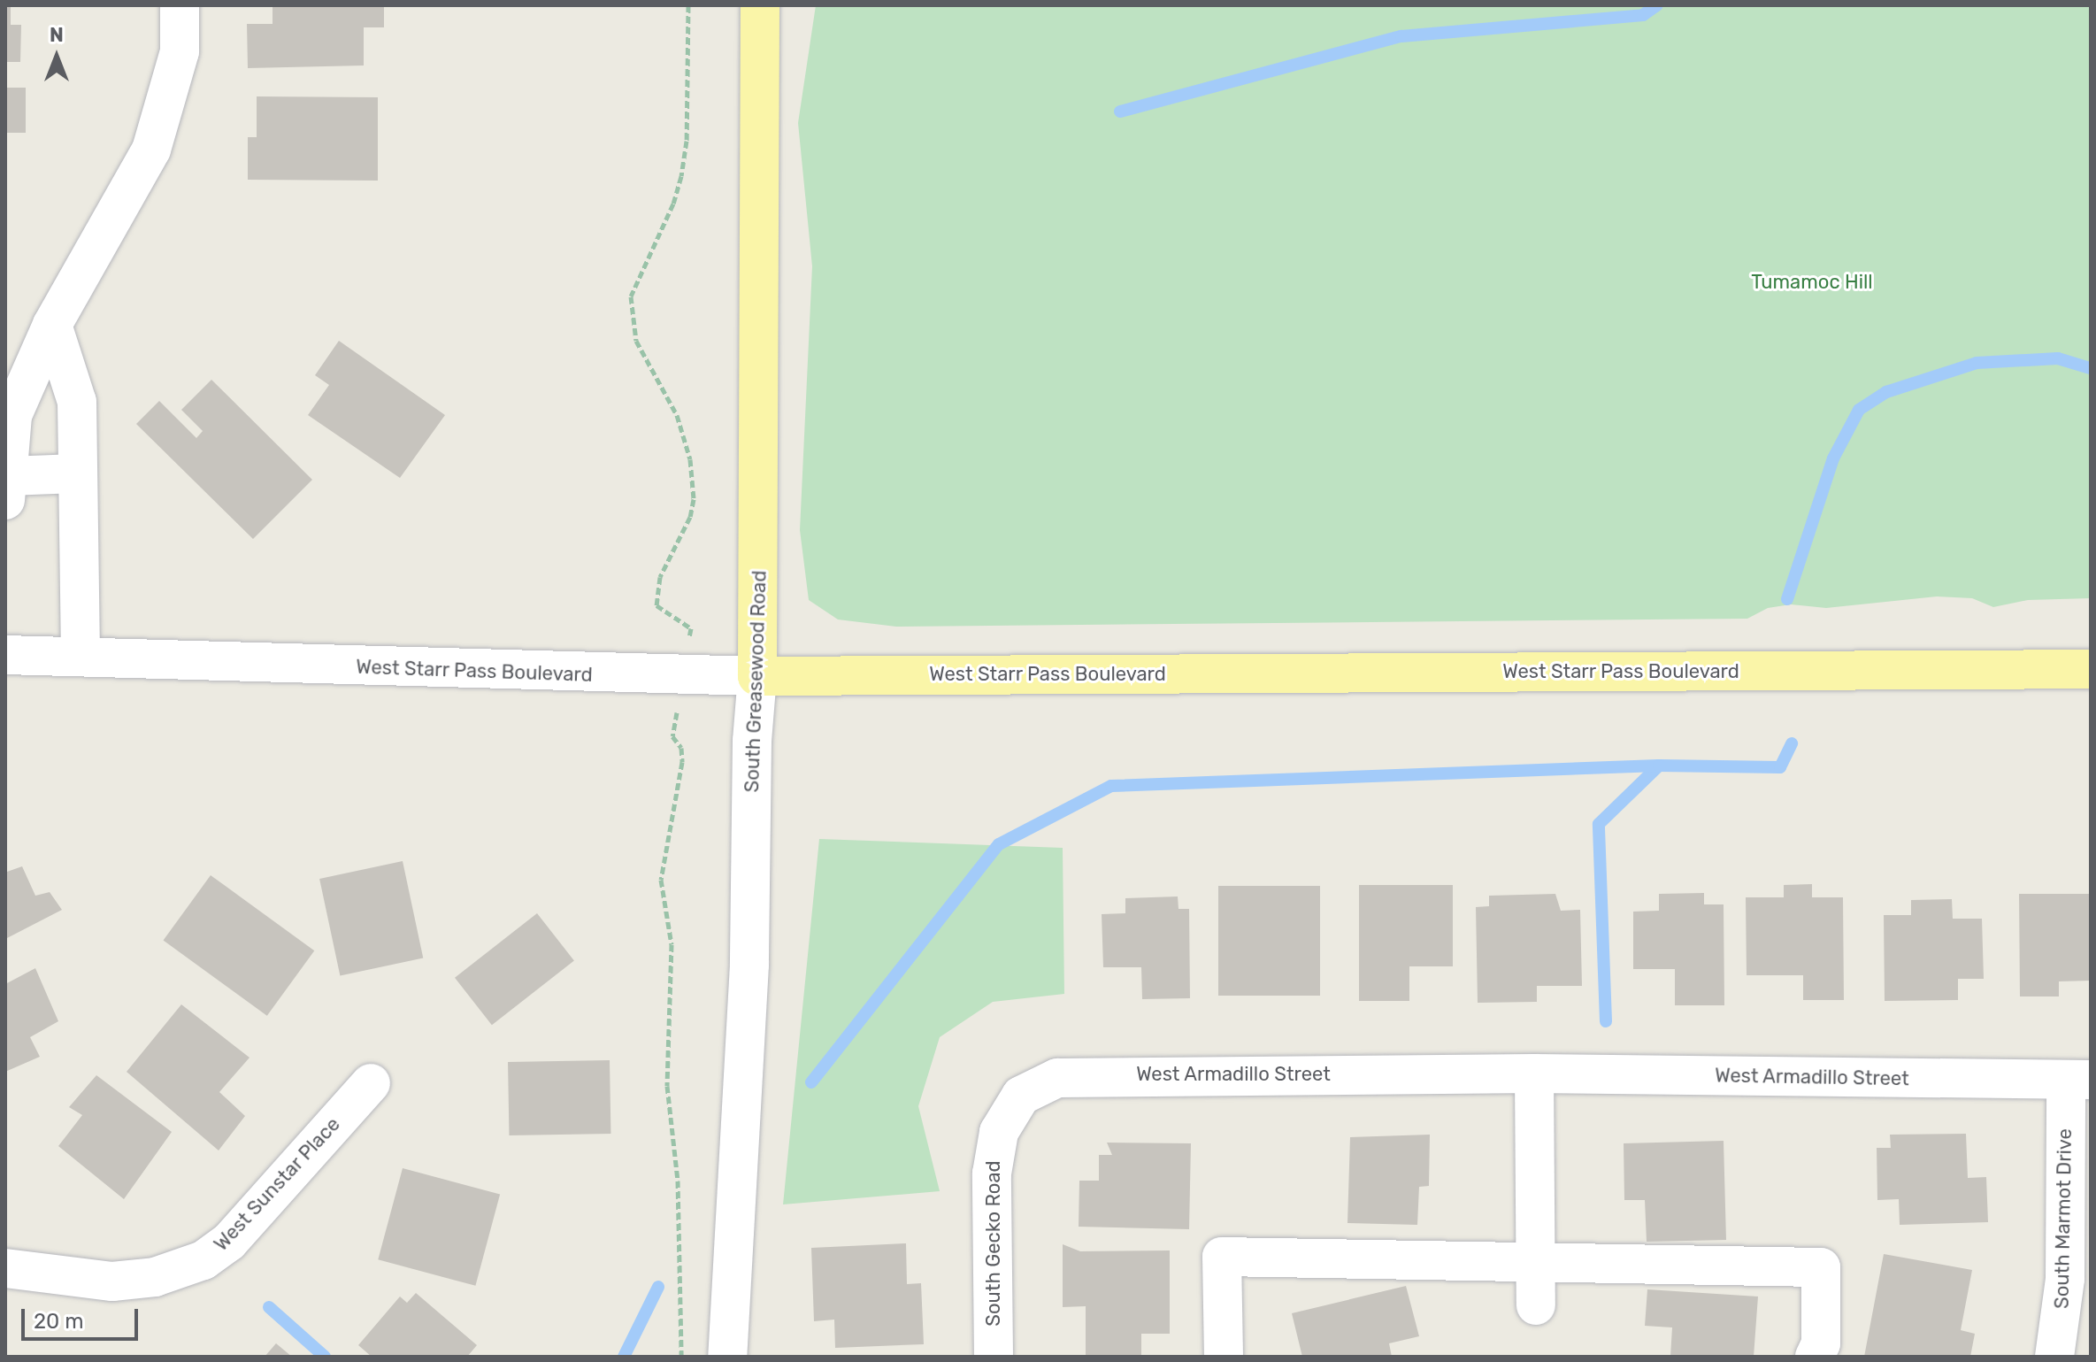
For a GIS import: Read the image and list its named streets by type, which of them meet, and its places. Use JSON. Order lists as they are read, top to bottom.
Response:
{
  "streets": {
    "main road": ["West Starr Pass Boulevard", "South Greasewood Road"],
    "street": [
      "West Armadillo Street",
      "West Sunstar Place",
      "South Marmot Drive",
      "South Gecko Road"
    ]
  },
  "crossings": [
    ["West Starr Pass Boulevard", "South Greasewood Road"],
    ["West Armadillo Street", "South Marmot Drive"],
    ["West Armadillo Street", "South Gecko Road"]
  ],
  "parks": ["Tumamoc Hill"],
  "scale_bar": "20 m",
  "north": "top"
}
